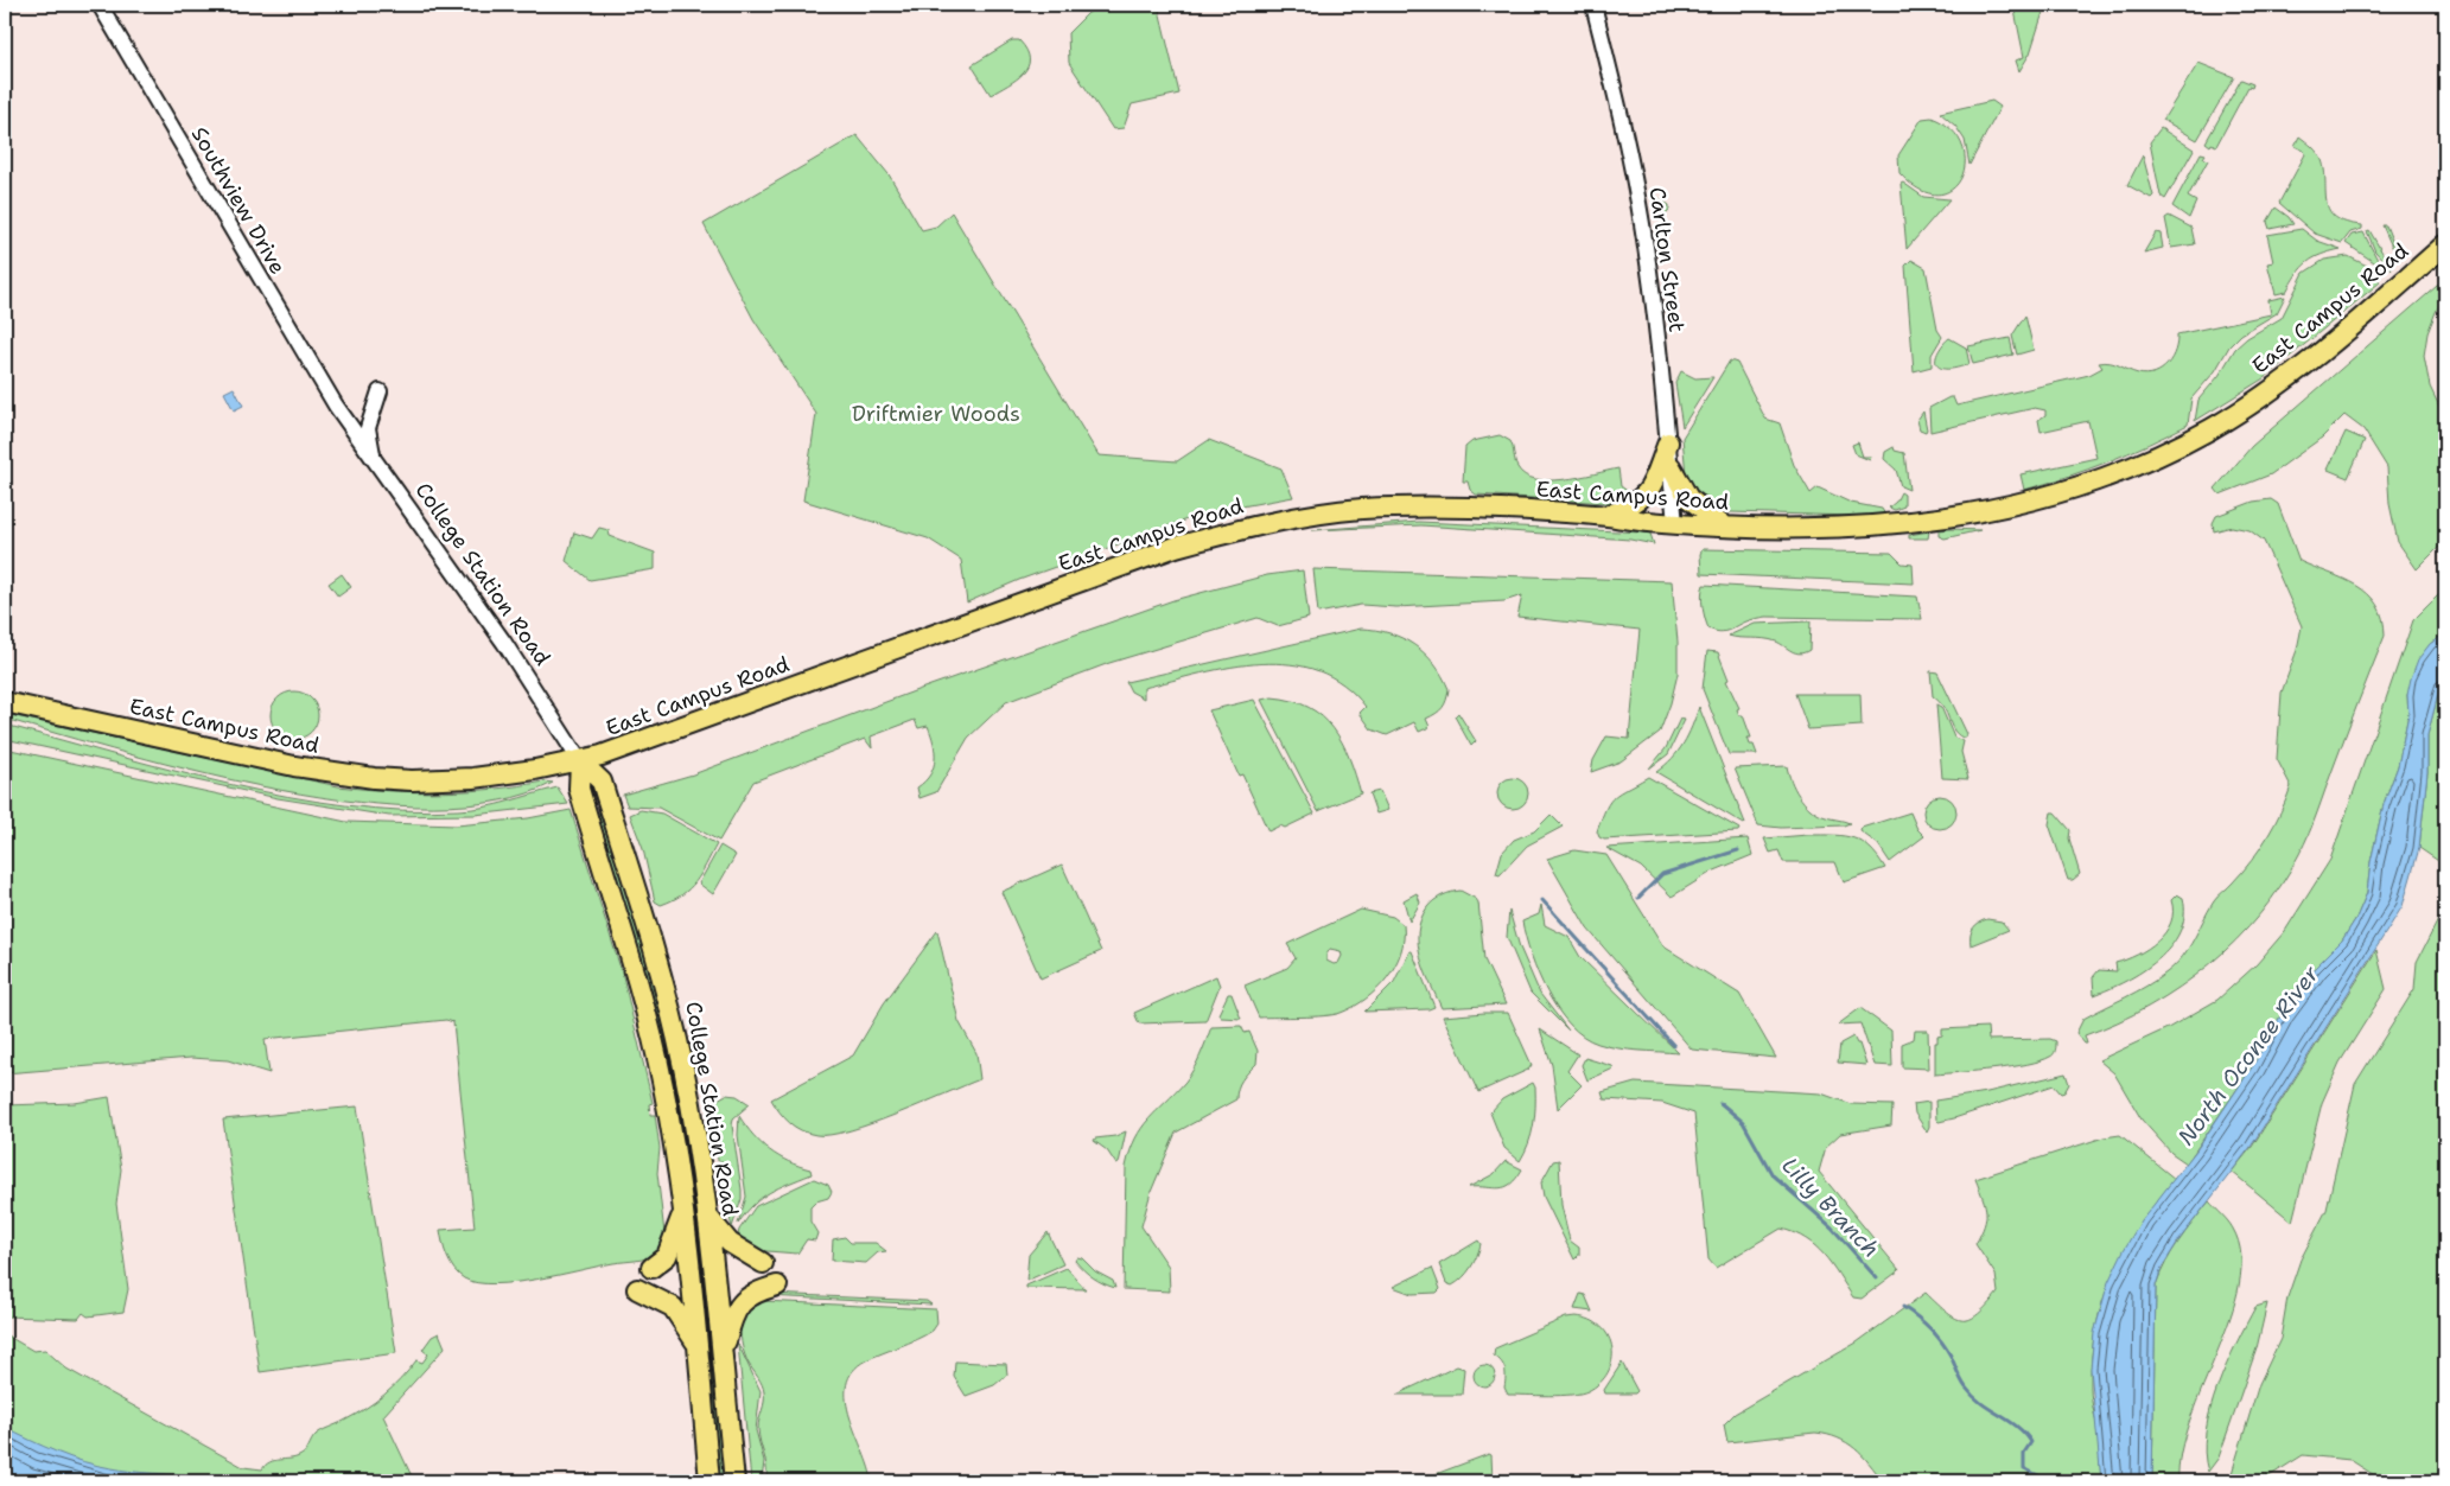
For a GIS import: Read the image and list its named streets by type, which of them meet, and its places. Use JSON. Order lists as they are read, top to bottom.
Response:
{
  "streets": {
    "main road": ["East Campus Road", "College Station Road"],
    "street": ["Southview Drive", "Carlton Street"]
  },
  "crossings": [
    ["Southview Drive", "College Station Road"],
    ["Carlton Street", "East Campus Road"],
    ["East Campus Road", "College Station Road"]
  ],
  "water": ["North Oconee River", "Lilly Branch"],
  "parks": ["Driftmier Woods"]
}
